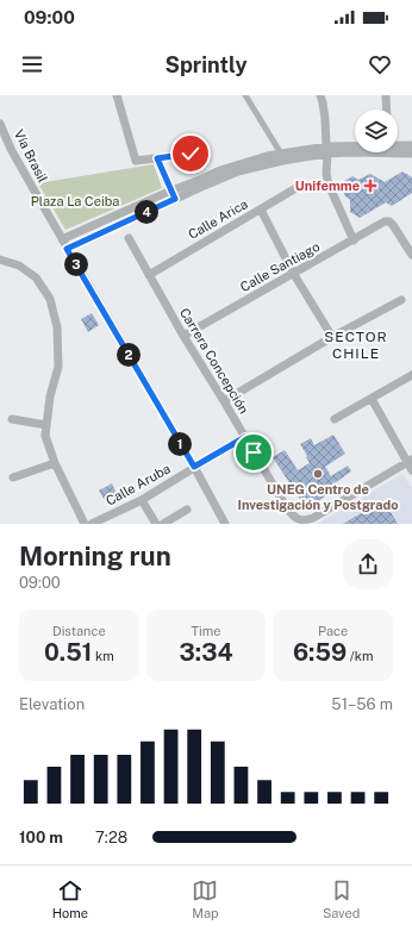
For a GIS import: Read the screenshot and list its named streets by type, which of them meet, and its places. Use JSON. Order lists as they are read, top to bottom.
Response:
{
  "streets": {
    "street": [
      "Vía Brasil",
      "Calle Arica",
      "Calle Santiago",
      "Carrera Concepción",
      "Calle Aruba"
    ]
  },
  "crossings": [
    ["Vía Brasil", "Calle Aruba"],
    ["Calle Arica", "Carrera Concepción"],
    ["Calle Santiago", "Carrera Concepción"],
    ["Carrera Concepción", "Calle Aruba"]
  ],
  "districts": ["SECTOR CHILE"],
  "parks": ["Plaza La Ceiba"],
  "places": {
    "health": ["Unifemme"],
    "other": ["UNEG Centro de Investigación y Postgrado"]
  },
  "page": {
    "status": "09:00",
    "header": "Sprintly",
    "pins": [
      "4",
      "3",
      "2",
      "1"
    ],
    "heading": ["Morning run", "09:00"],
    "stats": [
      ["Distance", "0.51 km"],
      ["Time", "3:34"],
      ["Pace", "6:59 /km"]
    ],
    "chart": ["Elevation", "51–56 m"],
    "list": [
      {
        "name": "100 m",
        "note": "7:28"
      }
    ],
    "tabs": ["Home", "Map", "Saved"]
  }
}
